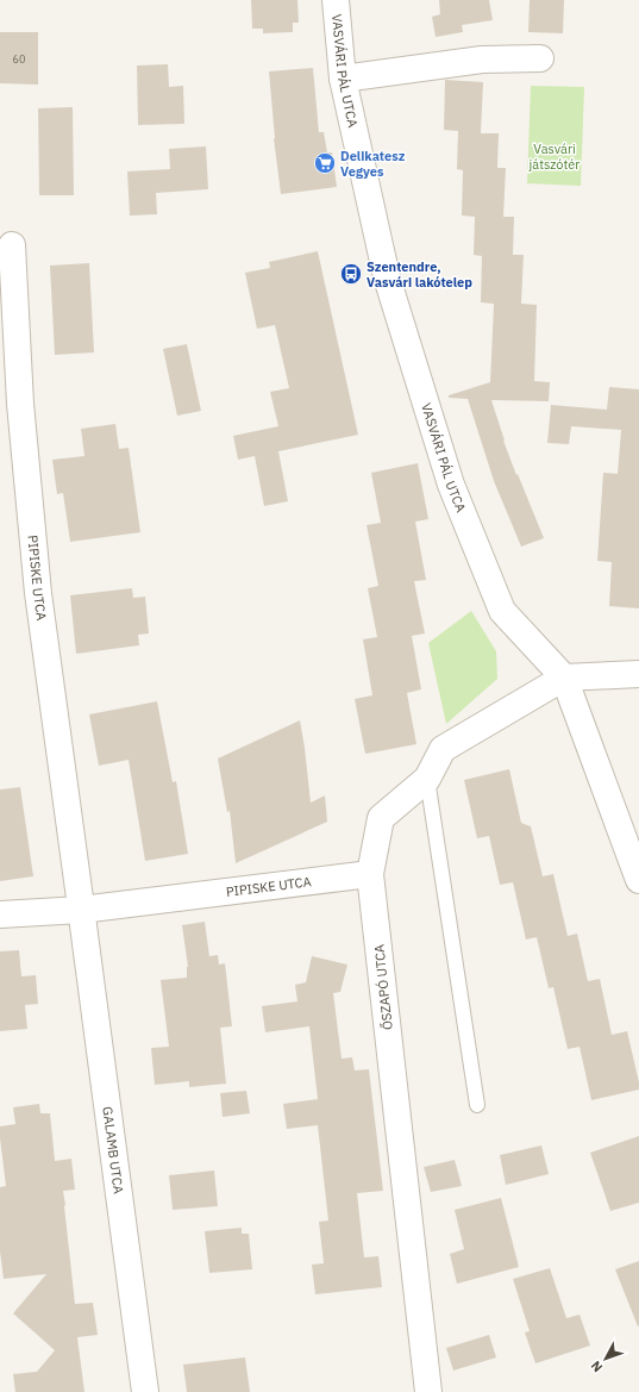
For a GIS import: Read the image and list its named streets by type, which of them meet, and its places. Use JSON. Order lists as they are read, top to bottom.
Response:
{
  "streets": {
    "street": [
      "VASVÁRI PÁL UTCA",
      "PIPISKE UTCA",
      "ŐSZAPÓ UTCA",
      "GALAMB UTCA"
    ]
  },
  "crossings": [
    ["VASVÁRI PÁL UTCA", "ŐSZAPÓ UTCA"],
    ["PIPISKE UTCA", "ŐSZAPÓ UTCA"],
    ["PIPISKE UTCA", "GALAMB UTCA"]
  ],
  "parks": ["Vasvári játszótér"],
  "places": {
    "supermarket": ["Delikatesz Vegyes"],
    "bus stop": ["Szentendre, Vasvári lakótelep"]
  },
  "house_numbers": ["60"],
  "north": "bottom left"
}
